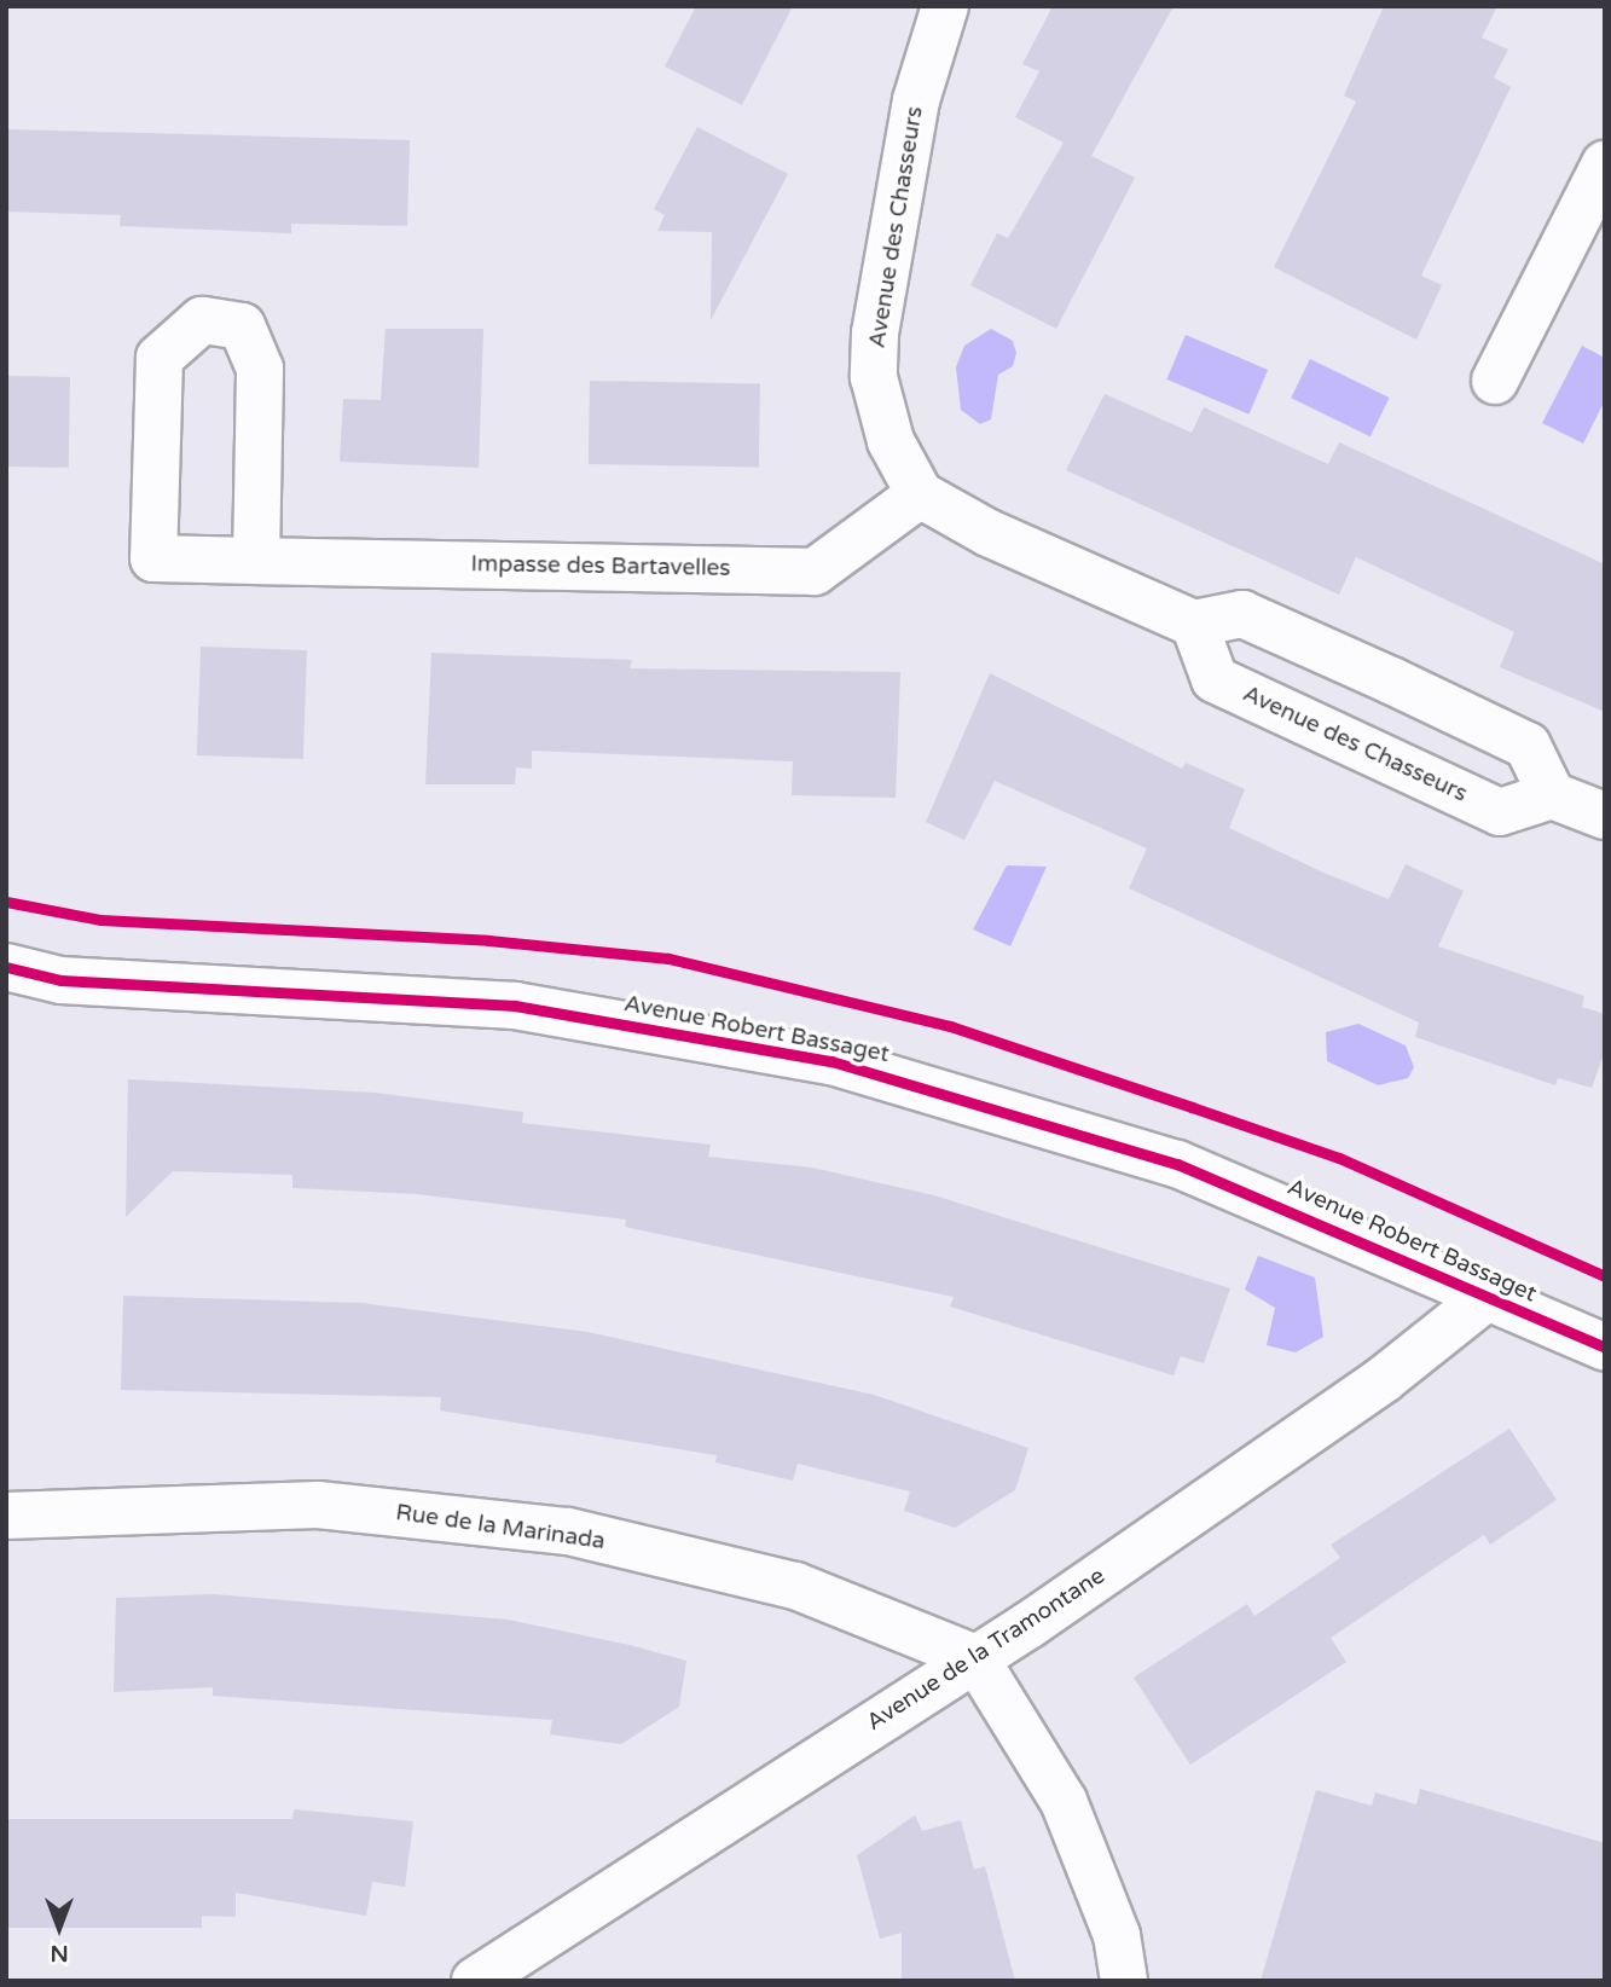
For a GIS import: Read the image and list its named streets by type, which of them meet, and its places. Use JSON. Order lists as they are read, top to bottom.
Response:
{
  "streets": {
    "street": [
      "Avenue des Chasseurs",
      "Impasse des Bartavelles",
      "Avenue Robert Bassaget",
      "Rue de la Marinada",
      "Avenue de la Tramontane"
    ]
  },
  "crossings": [
    ["Avenue des Chasseurs", "Impasse des Bartavelles"],
    ["Avenue Robert Bassaget", "Avenue de la Tramontane"],
    ["Rue de la Marinada", "Avenue de la Tramontane"]
  ],
  "north": "bottom"
}
